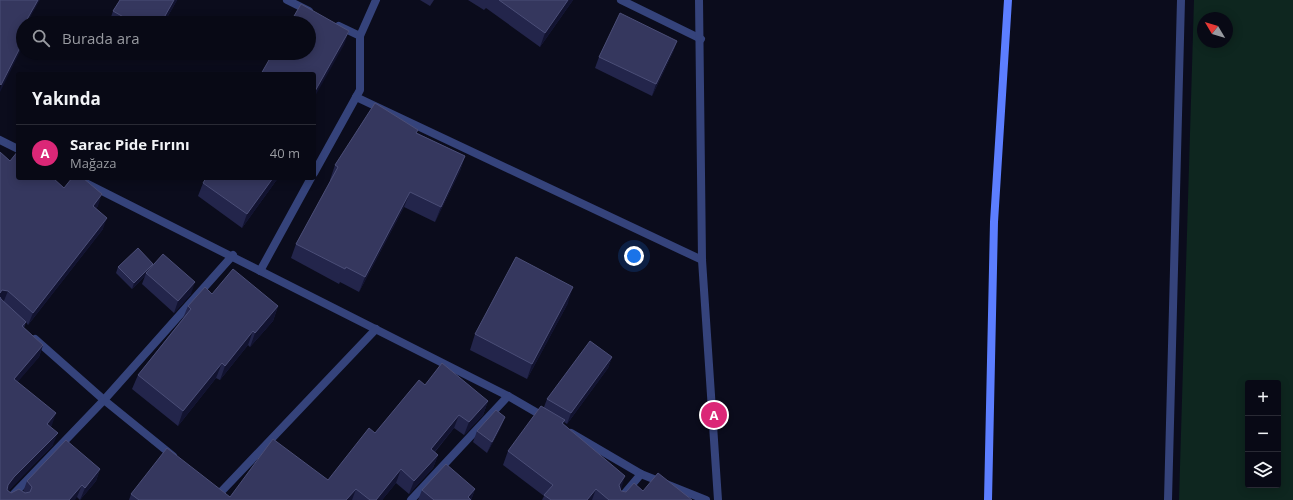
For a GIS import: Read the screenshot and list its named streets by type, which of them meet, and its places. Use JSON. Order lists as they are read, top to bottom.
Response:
{
  "north": "top left",
  "page": {
    "search": "Burada ara",
    "heading": "Yakında",
    "list": [
      {
        "mark": "A",
        "name": "Sarac Pide Fırını",
        "note": "Mağaza",
        "value": "40 m"
      }
    ],
    "map_buttons": ["+", "−"],
    "pins": "A"
  }
}
